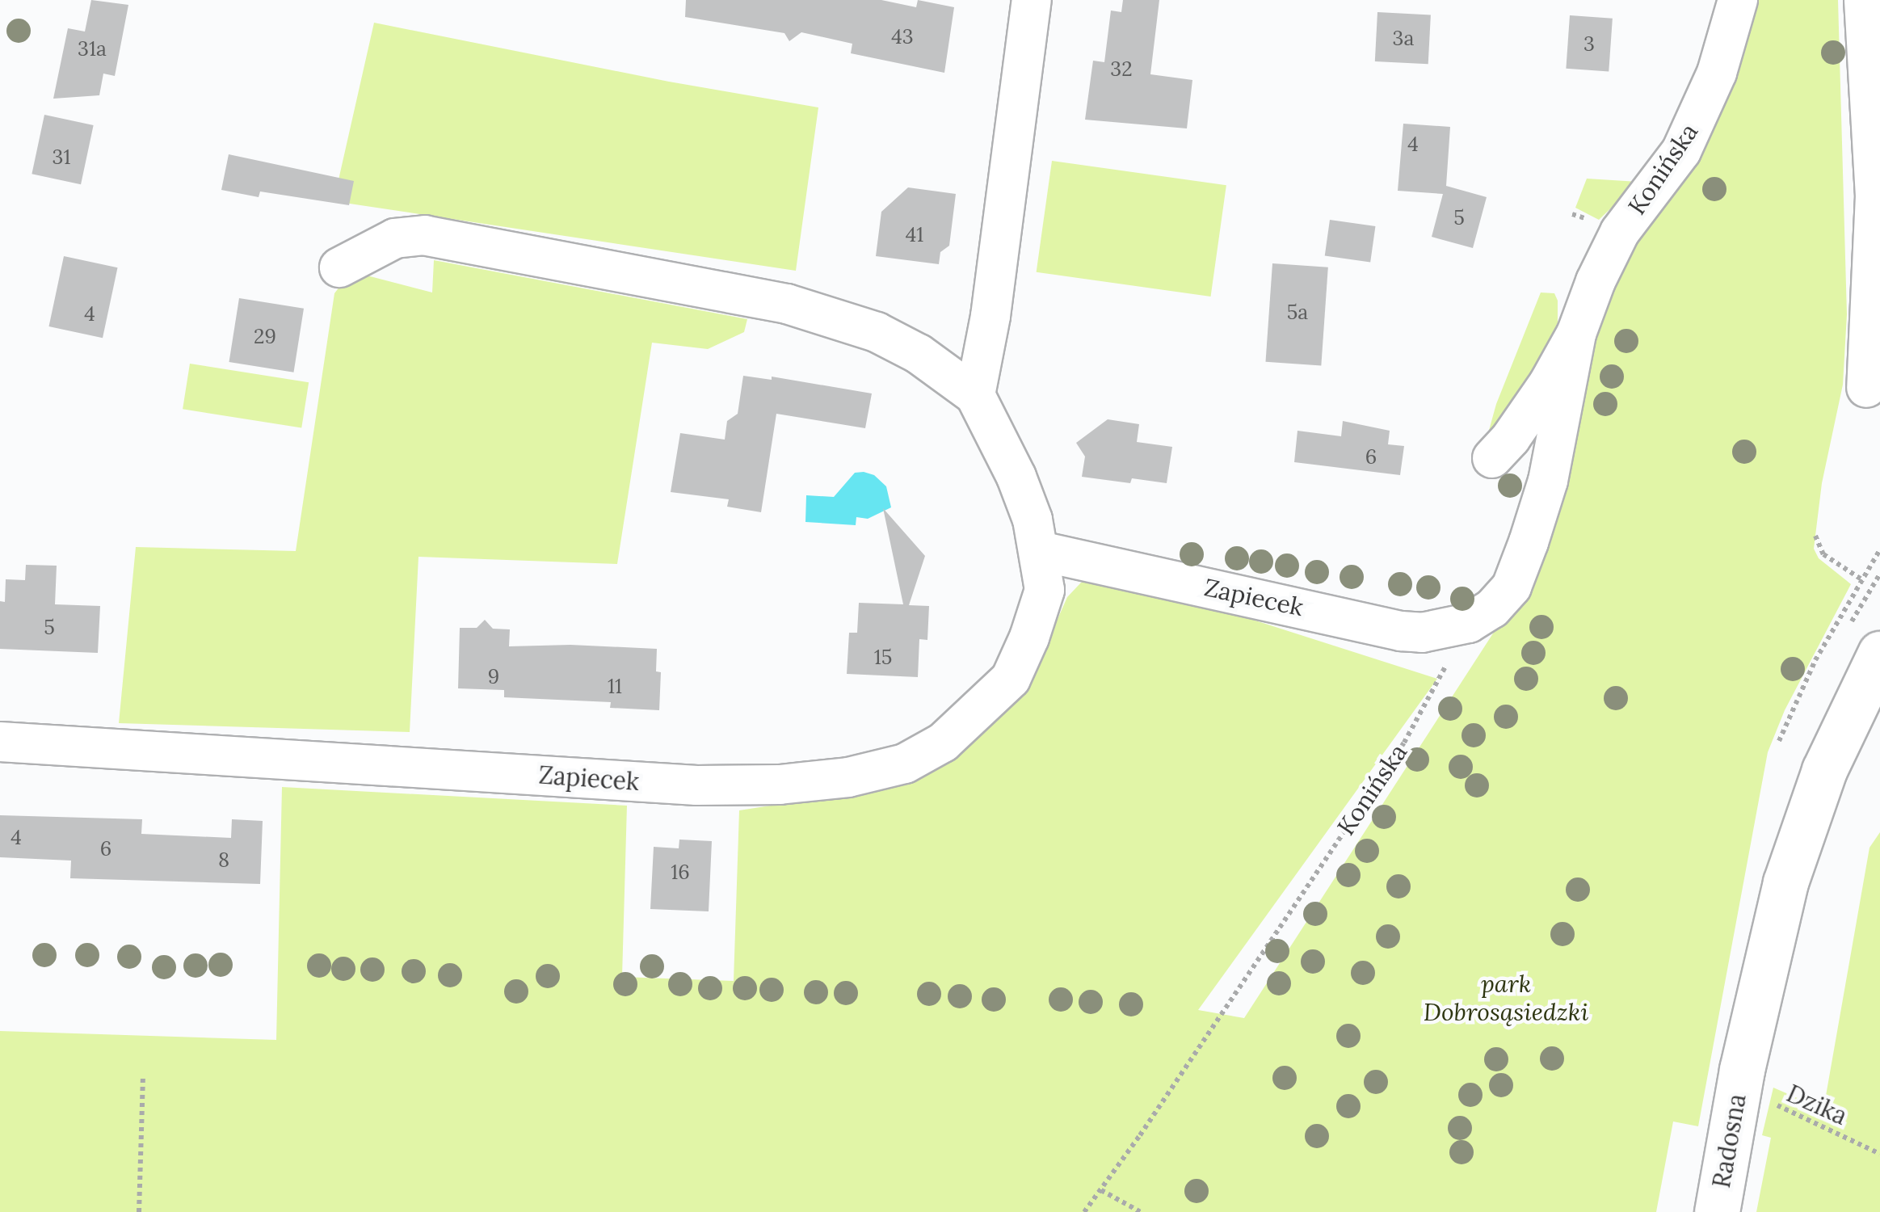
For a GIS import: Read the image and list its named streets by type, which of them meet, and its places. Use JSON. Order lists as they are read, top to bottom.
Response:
{
  "streets": {
    "main road": ["Radosna"],
    "street": ["Konińska", "Zapiecek"],
    "path": ["Dzika"]
  },
  "crossings": [
    ["Konińska", "Zapiecek"],
    ["Dzika", "Radosna"]
  ],
  "parks": ["park Dobrosąsiedzki"],
  "house_numbers": [
    "43",
    "3a",
    "3",
    "31a",
    "32",
    "4",
    "31",
    "5",
    "41",
    "5a",
    "4",
    "29",
    "6",
    "5",
    "15",
    "9",
    "11",
    "4",
    "6",
    "8",
    "16"
  ]
}
